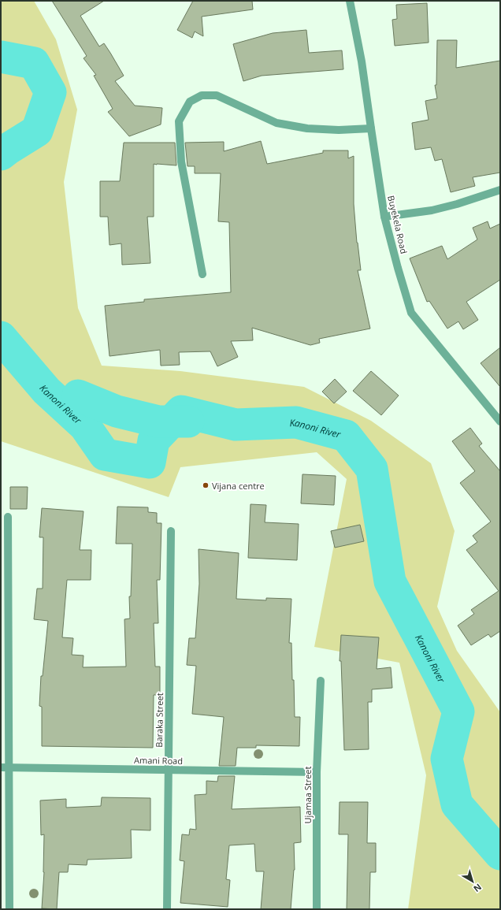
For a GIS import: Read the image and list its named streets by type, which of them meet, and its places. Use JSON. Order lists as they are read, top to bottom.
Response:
{
  "streets": {
    "street": [
      "Buyekela Road",
      "Baraka Street",
      "Amani Road",
      "Ujamaa Street"
    ]
  },
  "crossings": [
    ["Baraka Street", "Amani Road"],
    ["Amani Road", "Ujamaa Street"]
  ],
  "water": ["Kanoni River"],
  "places": ["Vijana centre"],
  "north": "bottom right"
}
